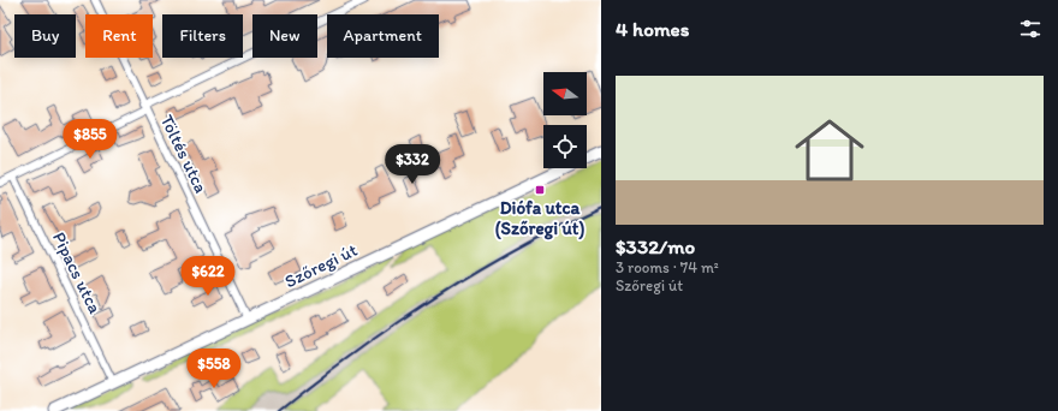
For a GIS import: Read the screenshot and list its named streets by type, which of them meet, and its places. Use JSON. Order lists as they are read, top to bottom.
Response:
{
  "streets": {
    "main road": ["Szőregi út"],
    "street": ["Töltés utca", "Pipacs utca"]
  },
  "crossings": [
    ["Töltés utca", "Szőregi út"],
    ["Szőregi út", "Pipacs utca"]
  ],
  "places": {
    "transit": ["Diófa utca (Szőregi út)"]
  },
  "north": "left",
  "page": {
    "heading": "4 homes",
    "chip": [
      "Buy",
      "Rent",
      "Filters",
      "New",
      "Apartment"
    ],
    "list": [
      {
        "name": "$332/mo",
        "note": "3 rooms · 74 m² · Szőregi út"
      }
    ],
    "price": [
      "$855",
      "$332",
      "$622",
      "$558"
    ]
  }
}
